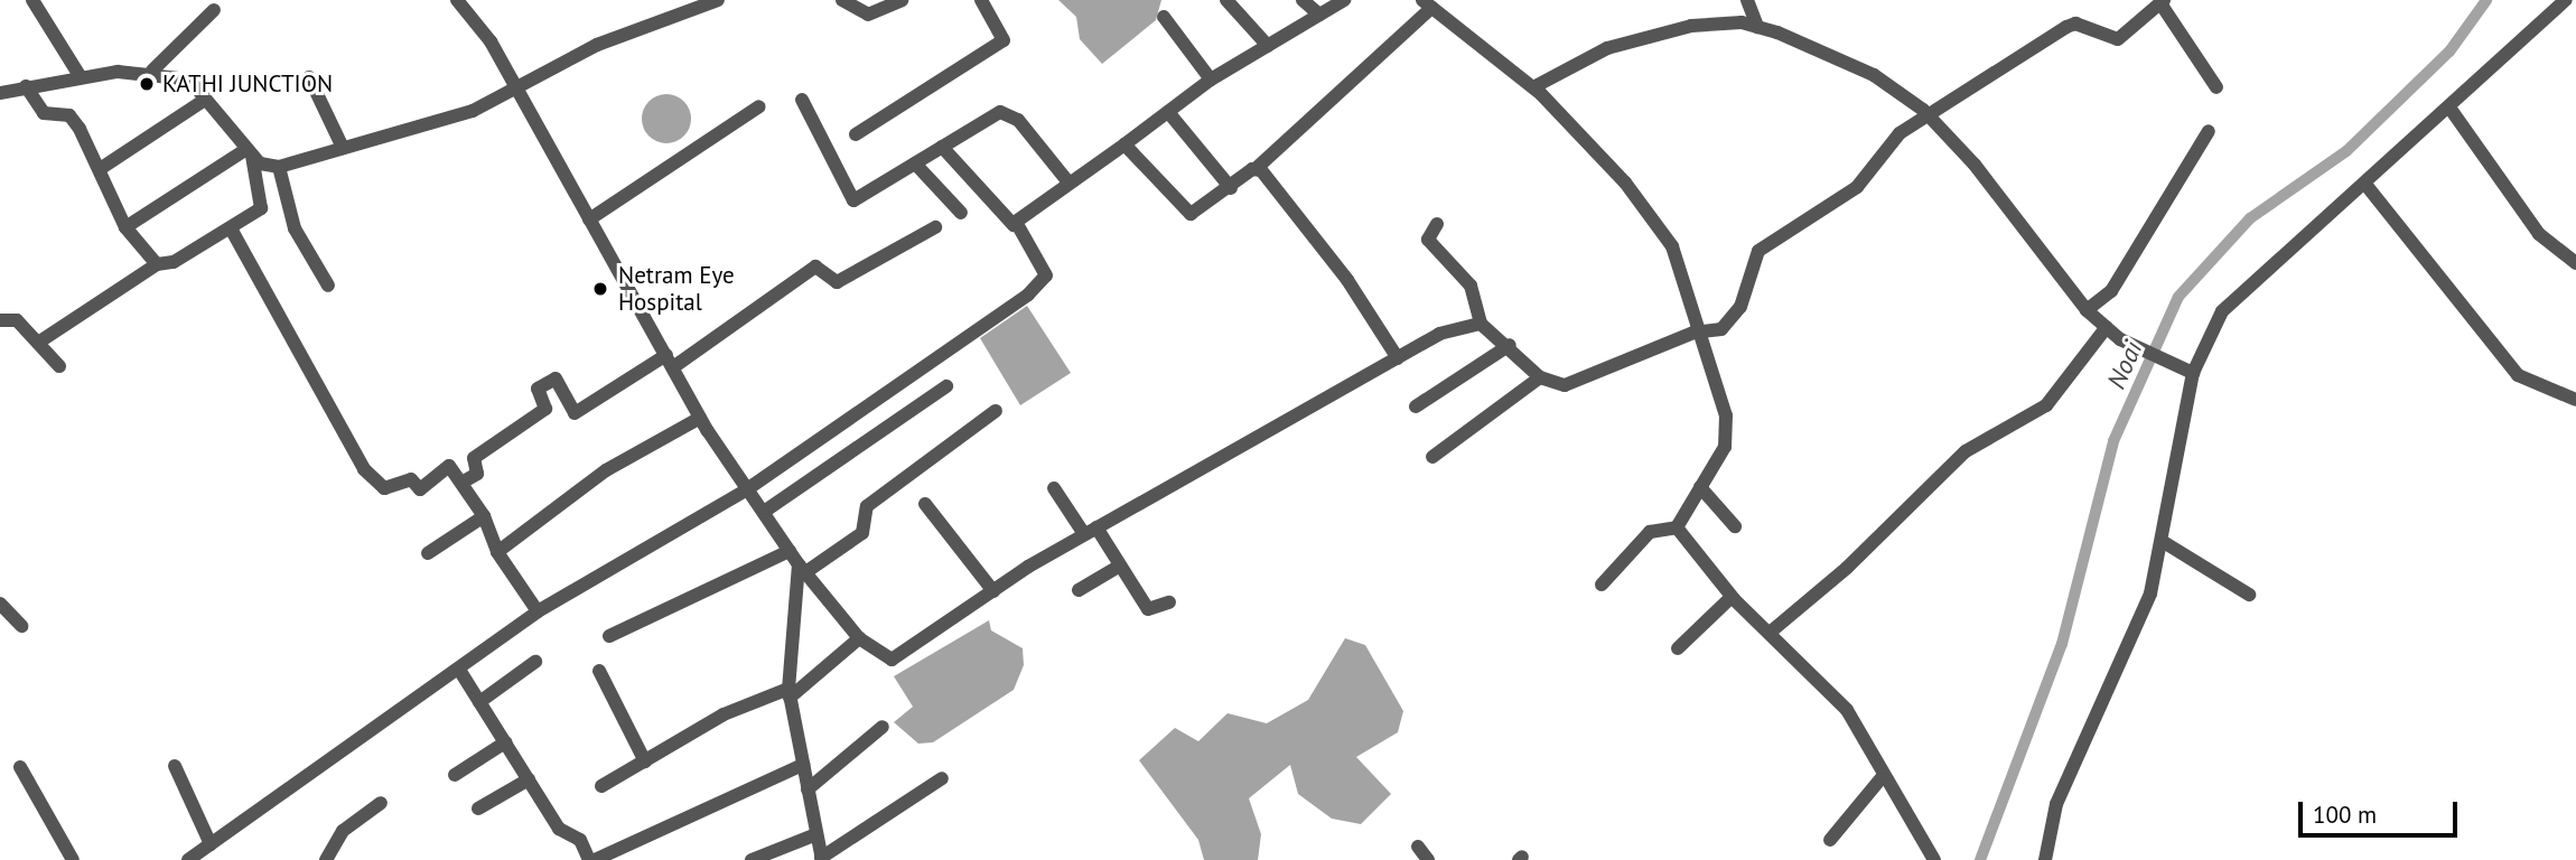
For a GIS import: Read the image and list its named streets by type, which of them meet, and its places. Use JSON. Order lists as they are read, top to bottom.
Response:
{
  "water": ["Noai"],
  "places": ["KATHI JUNCTION", "Netram Eye Hospital"],
  "scale_bar": "100 m"
}
